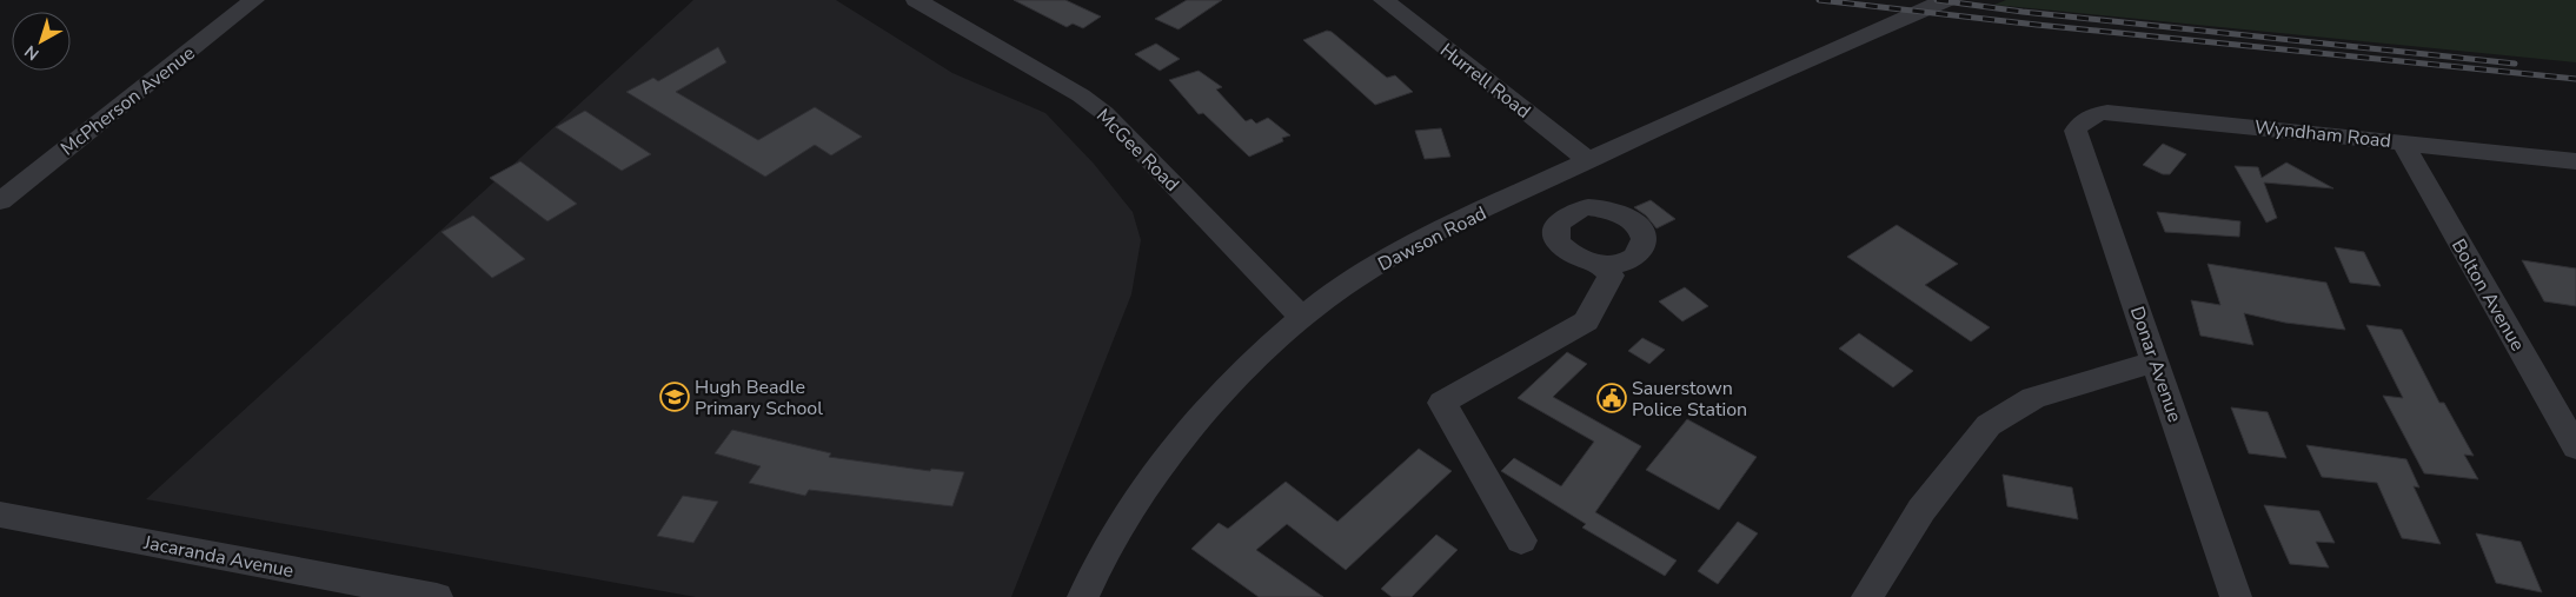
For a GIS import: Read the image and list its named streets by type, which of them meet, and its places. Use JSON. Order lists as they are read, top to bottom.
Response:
{
  "streets": {
    "street": [
      "Hurrell Road",
      "McPherson Avenue",
      "Wyndham Road",
      "McGee Road",
      "Dawson Road",
      "Bolton Avenue",
      "Donar Avenue",
      "Jacaranda Avenue"
    ]
  },
  "crossings": [
    ["Hurrell Road", "Dawson Road"],
    ["Wyndham Road", "Bolton Avenue"],
    ["Wyndham Road", "Donar Avenue"],
    ["McGee Road", "Dawson Road"]
  ],
  "places": {
    "school or university": ["Hugh Beadle Primary School"],
    "public building": ["Sauerstown Police Station"]
  },
  "north": "bottom left"
}
